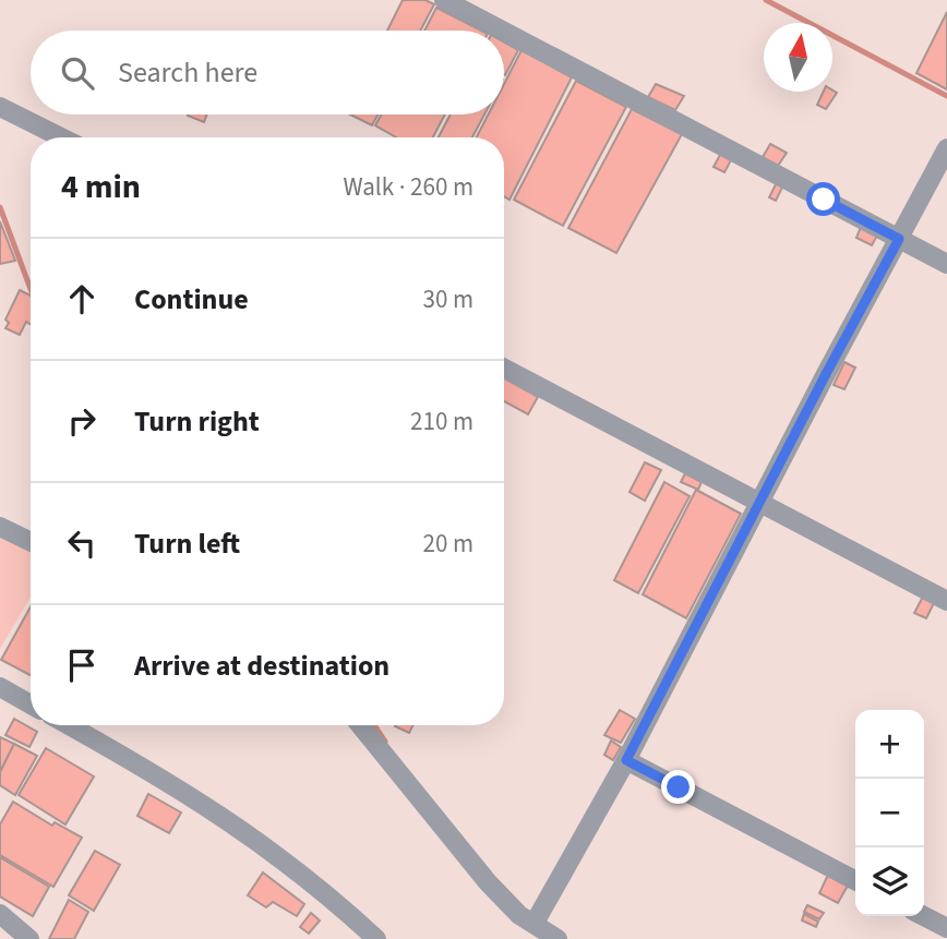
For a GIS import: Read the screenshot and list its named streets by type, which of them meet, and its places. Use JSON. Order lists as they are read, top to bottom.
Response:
{
  "north": "top",
  "page": {
    "search": "Search here",
    "heading": ["4 min", "Walk · 260 m"],
    "list": [
      ["Continue", "30 m"],
      ["Turn right", "210 m"],
      ["Turn left", "20 m"],
      "Arrive at destination"
    ],
    "map_buttons": ["+", "−"]
  }
}
